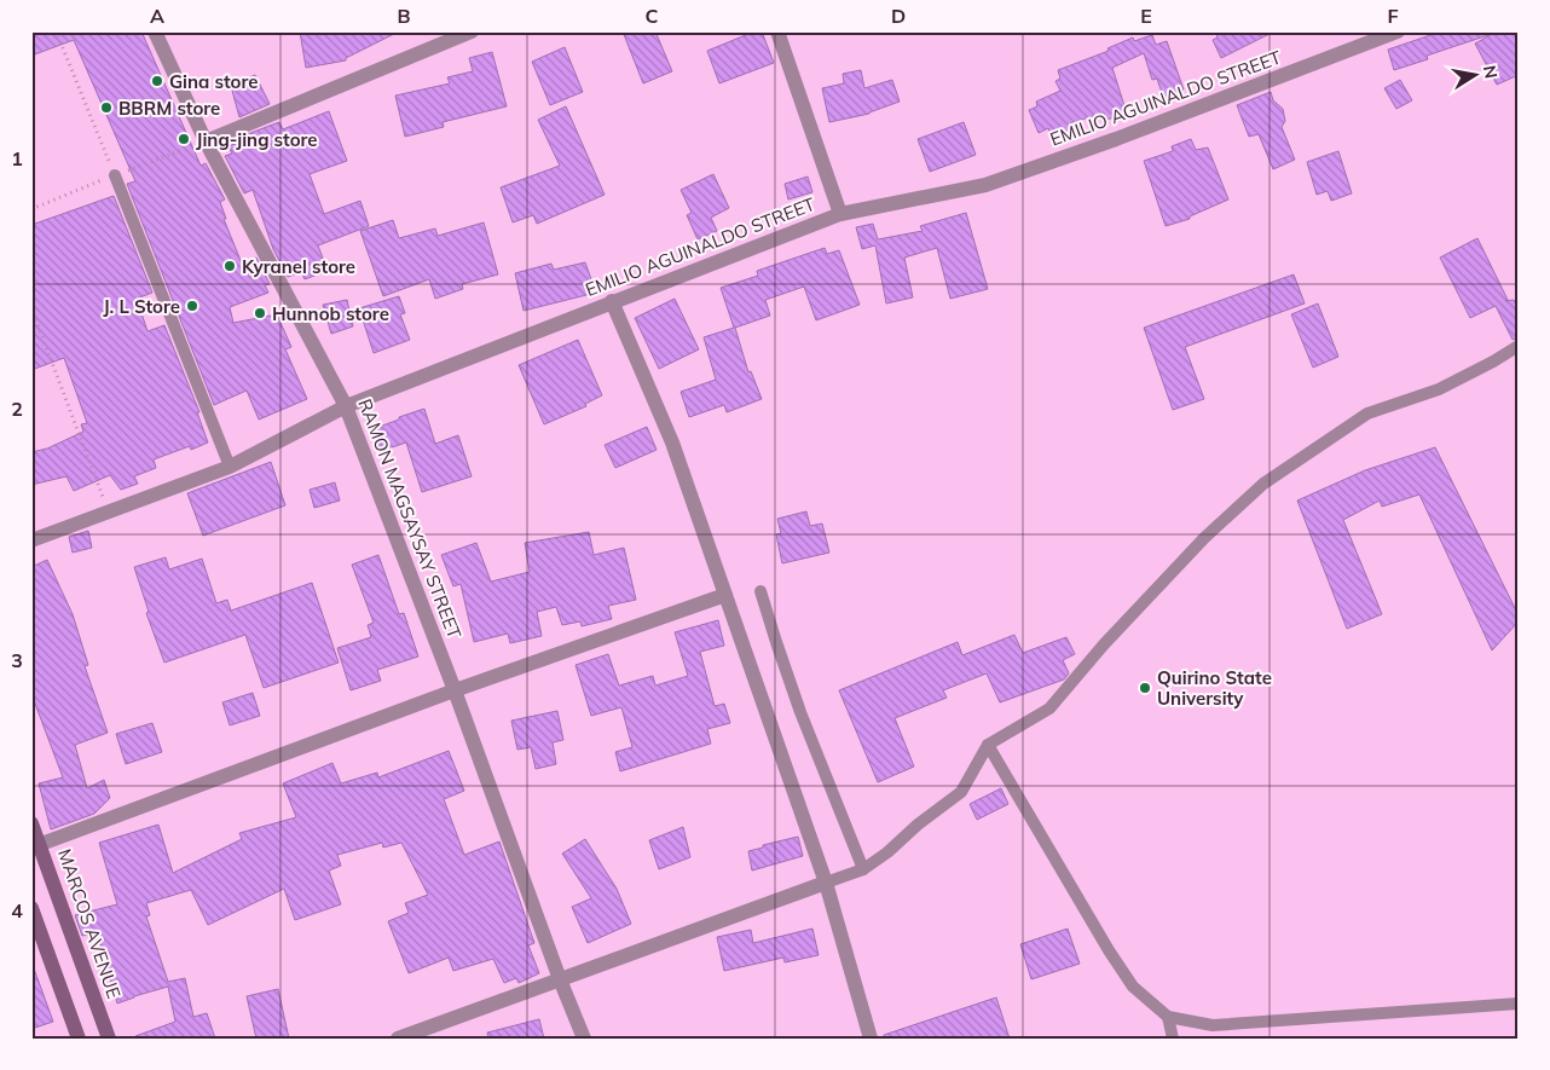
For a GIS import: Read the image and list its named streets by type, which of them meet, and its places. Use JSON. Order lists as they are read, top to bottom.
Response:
{
  "streets": {
    "main road": ["MARCOS AVENUE"],
    "street": ["EMILIO AGUINALDO STREET", "RAMON MAGSAYSAY STREET"]
  },
  "crossings": [
    ["EMILIO AGUINALDO STREET", "RAMON MAGSAYSAY STREET"]
  ],
  "places": [
    "Gina store",
    "BBRM store",
    "Jing-jing store",
    "Kyranel store",
    "J. L Store",
    "Hunnob store",
    "Quirino State University"
  ],
  "north": "right",
  "grid": {
    "columns": [
      "A",
      "B",
      "C",
      "D",
      "E",
      "F"
    ],
    "rows": [
      "1",
      "2",
      "3",
      "4"
    ]
  }
}
